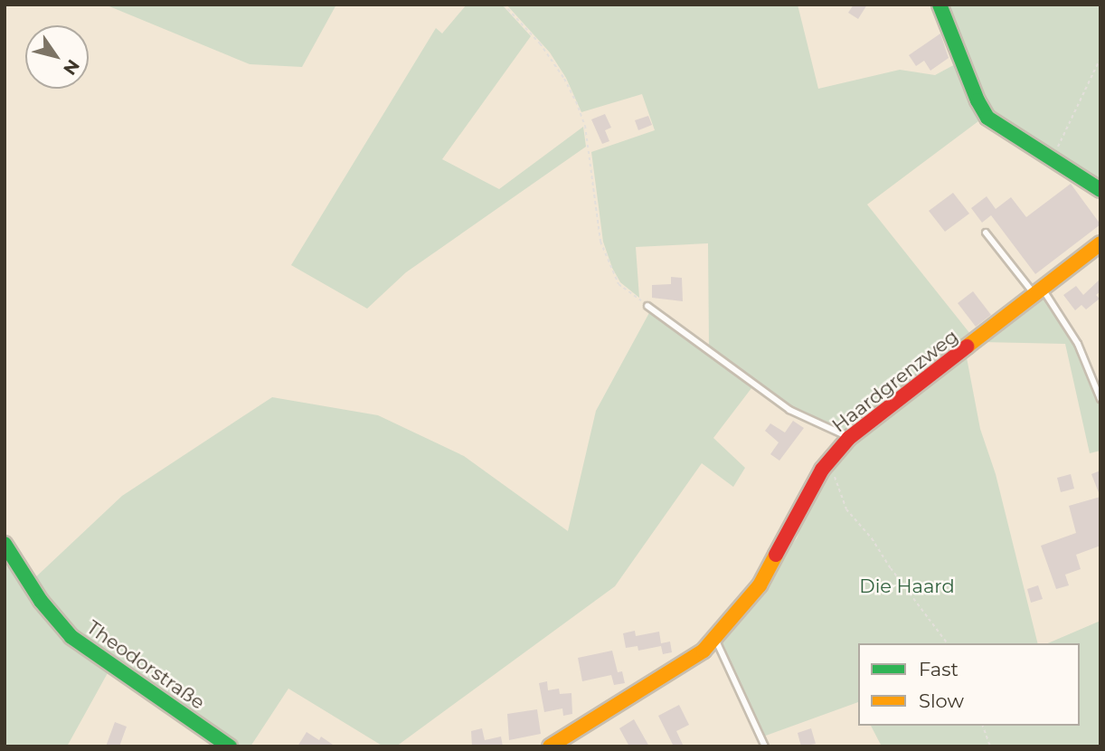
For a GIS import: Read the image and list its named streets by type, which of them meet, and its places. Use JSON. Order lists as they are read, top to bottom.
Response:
{
  "streets": {
    "street": ["Haardgrenzweg", "Theodorstraße"]
  },
  "parks": ["Die Haard"],
  "legend": ["Fast", "Slow"],
  "north": "bottom right"
}
